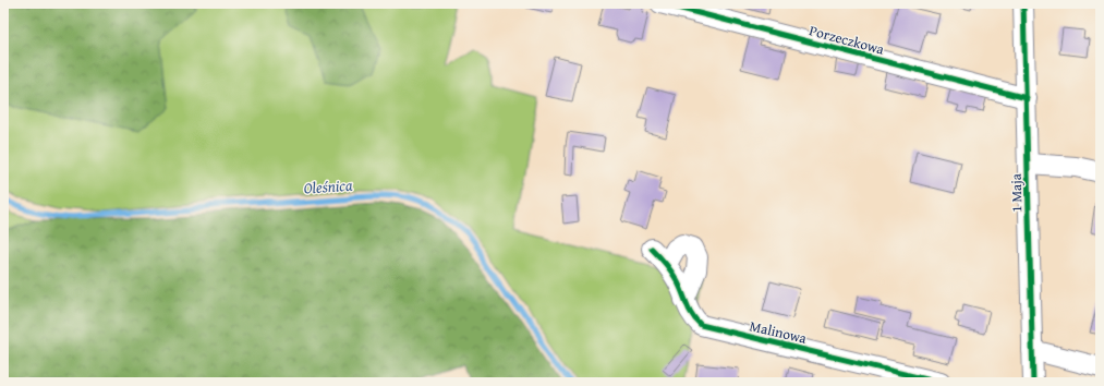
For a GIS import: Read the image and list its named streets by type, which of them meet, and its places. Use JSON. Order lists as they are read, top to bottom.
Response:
{
  "streets": {
    "street": ["Porzeczkowa", "1 Maja", "Malinowa"]
  },
  "crossings": [
    ["Porzeczkowa", "1 Maja"]
  ],
  "water": ["Oleśnica"]
}
